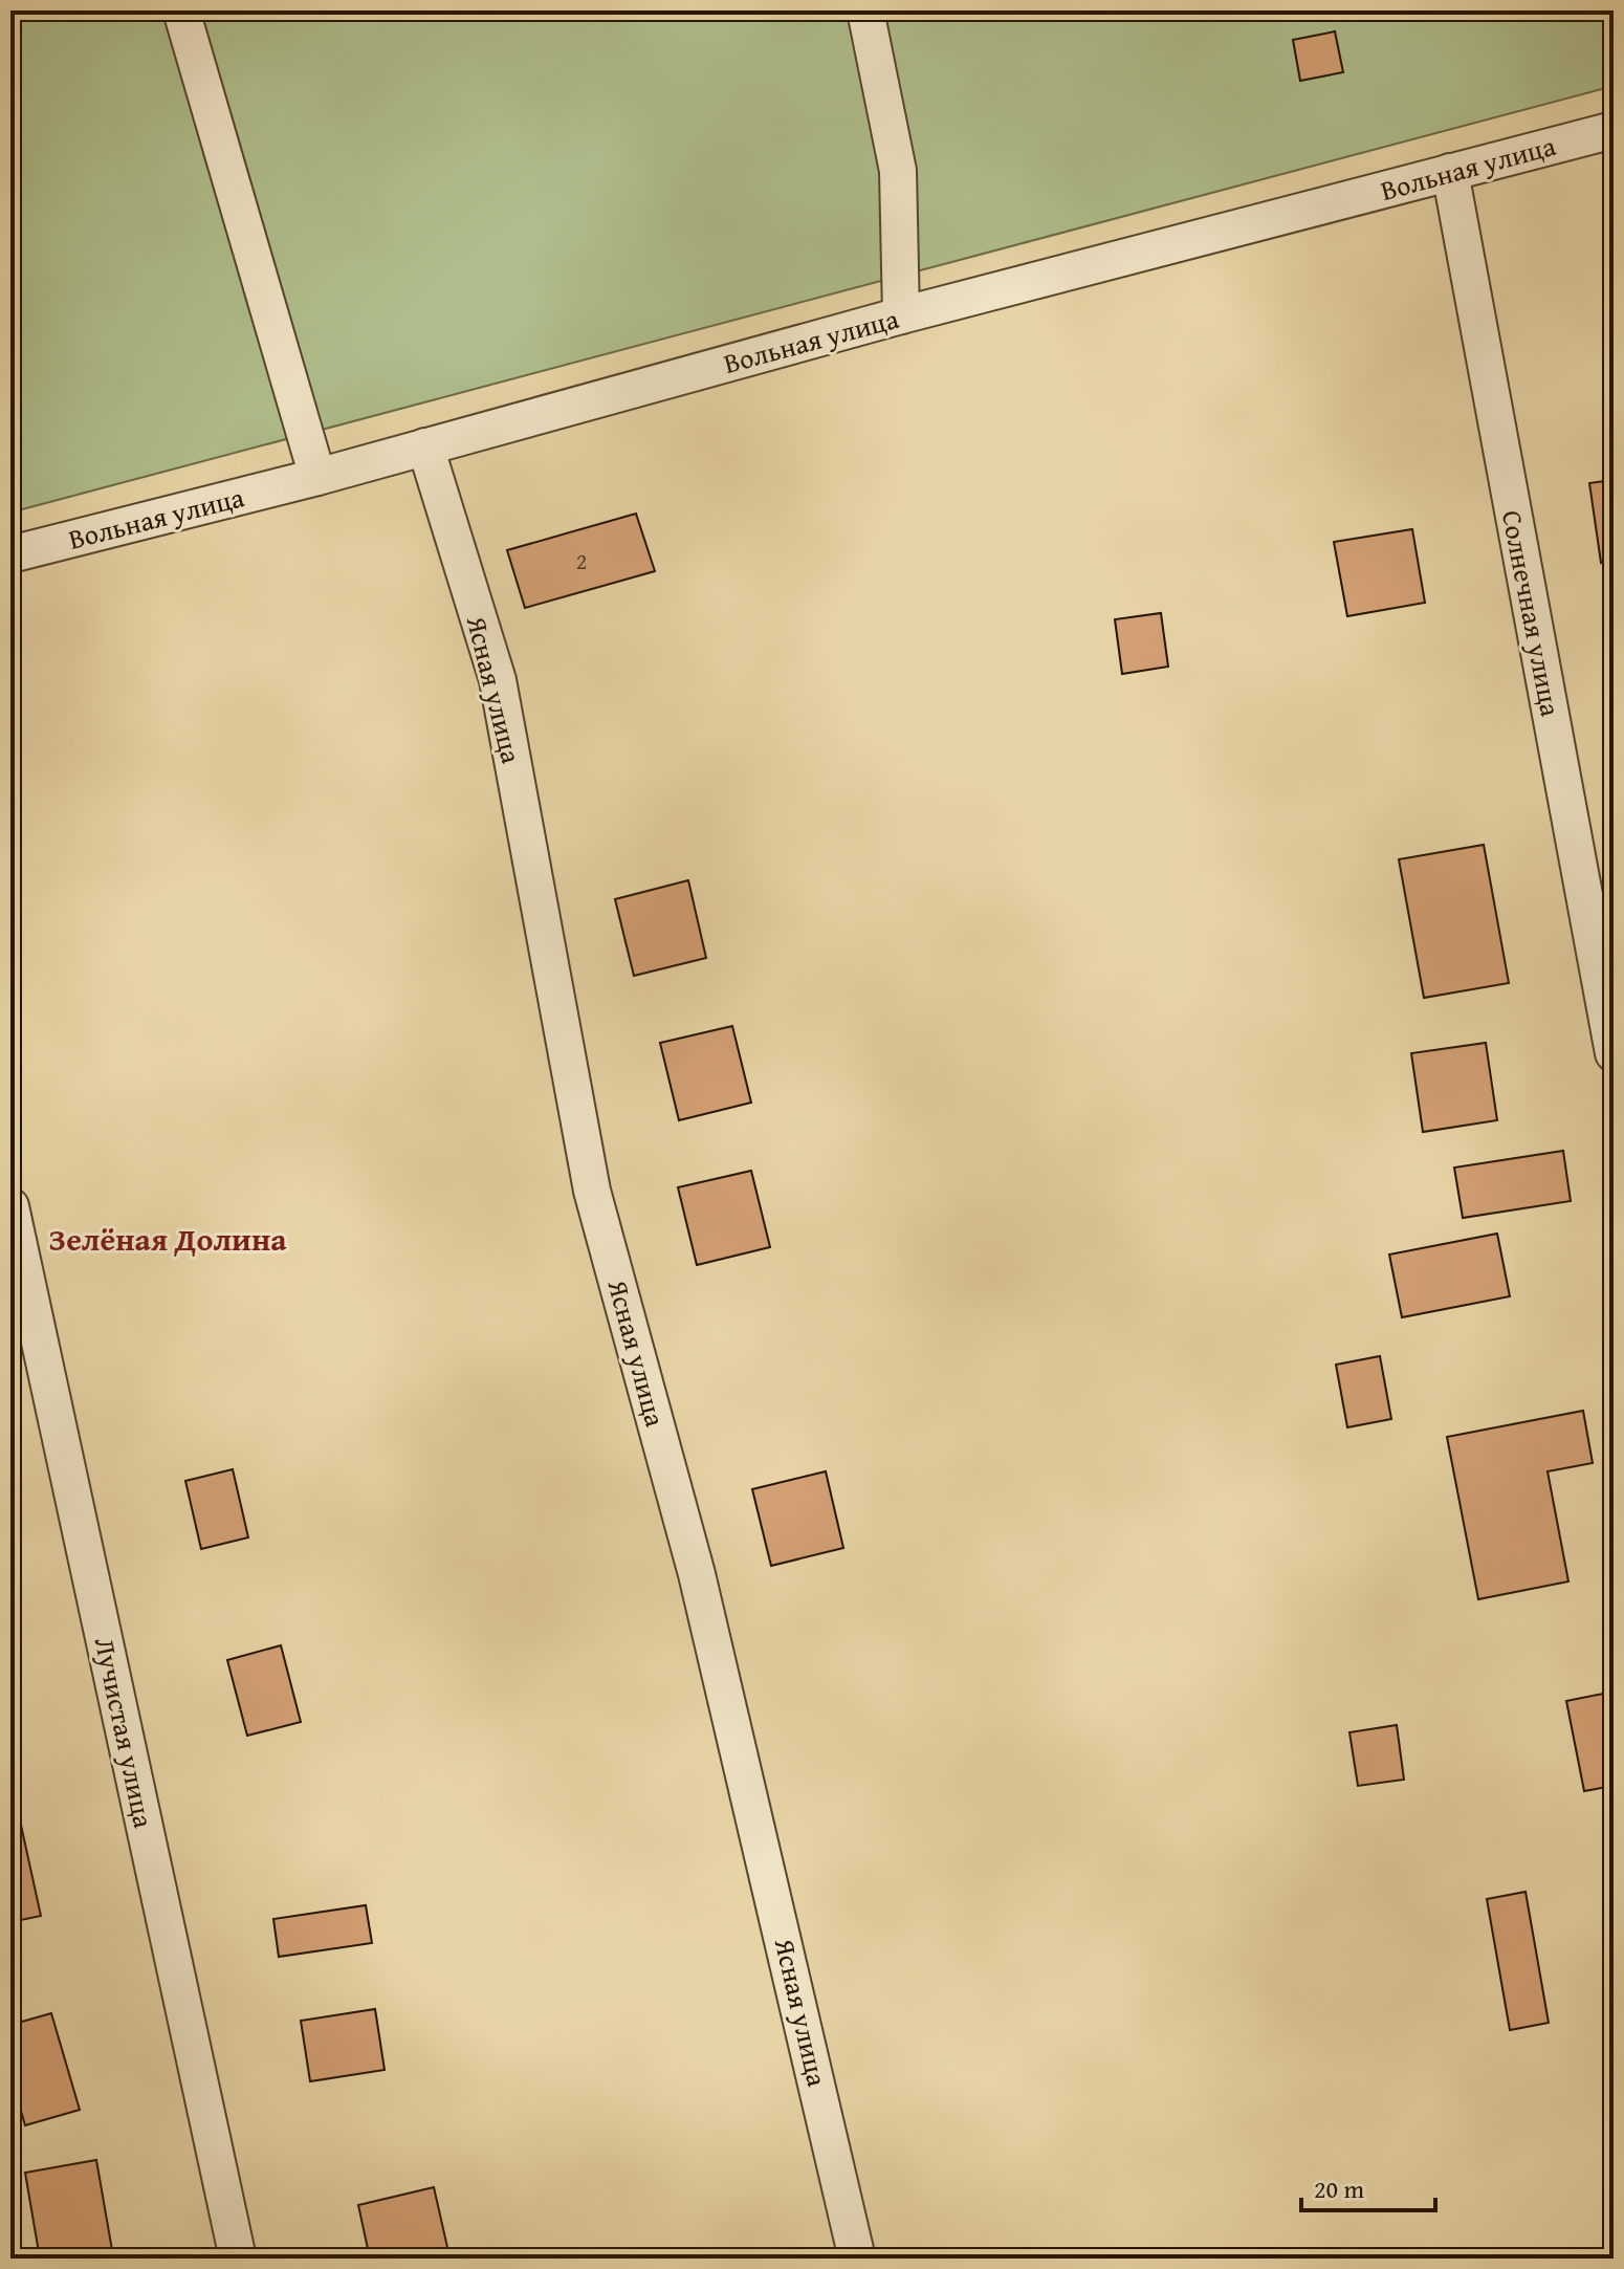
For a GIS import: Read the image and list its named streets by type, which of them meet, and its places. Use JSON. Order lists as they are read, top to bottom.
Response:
{
  "streets": {
    "street": [
      "Вольная улица",
      "Солнечная улица",
      "Ясная улица",
      "Лучистая улица"
    ]
  },
  "crossings": [
    ["Вольная улица", "Солнечная улица"],
    ["Вольная улица", "Ясная улица"]
  ],
  "districts": ["Зелёная Долина"],
  "house_numbers": ["2"],
  "scale_bar": "20 m"
}
